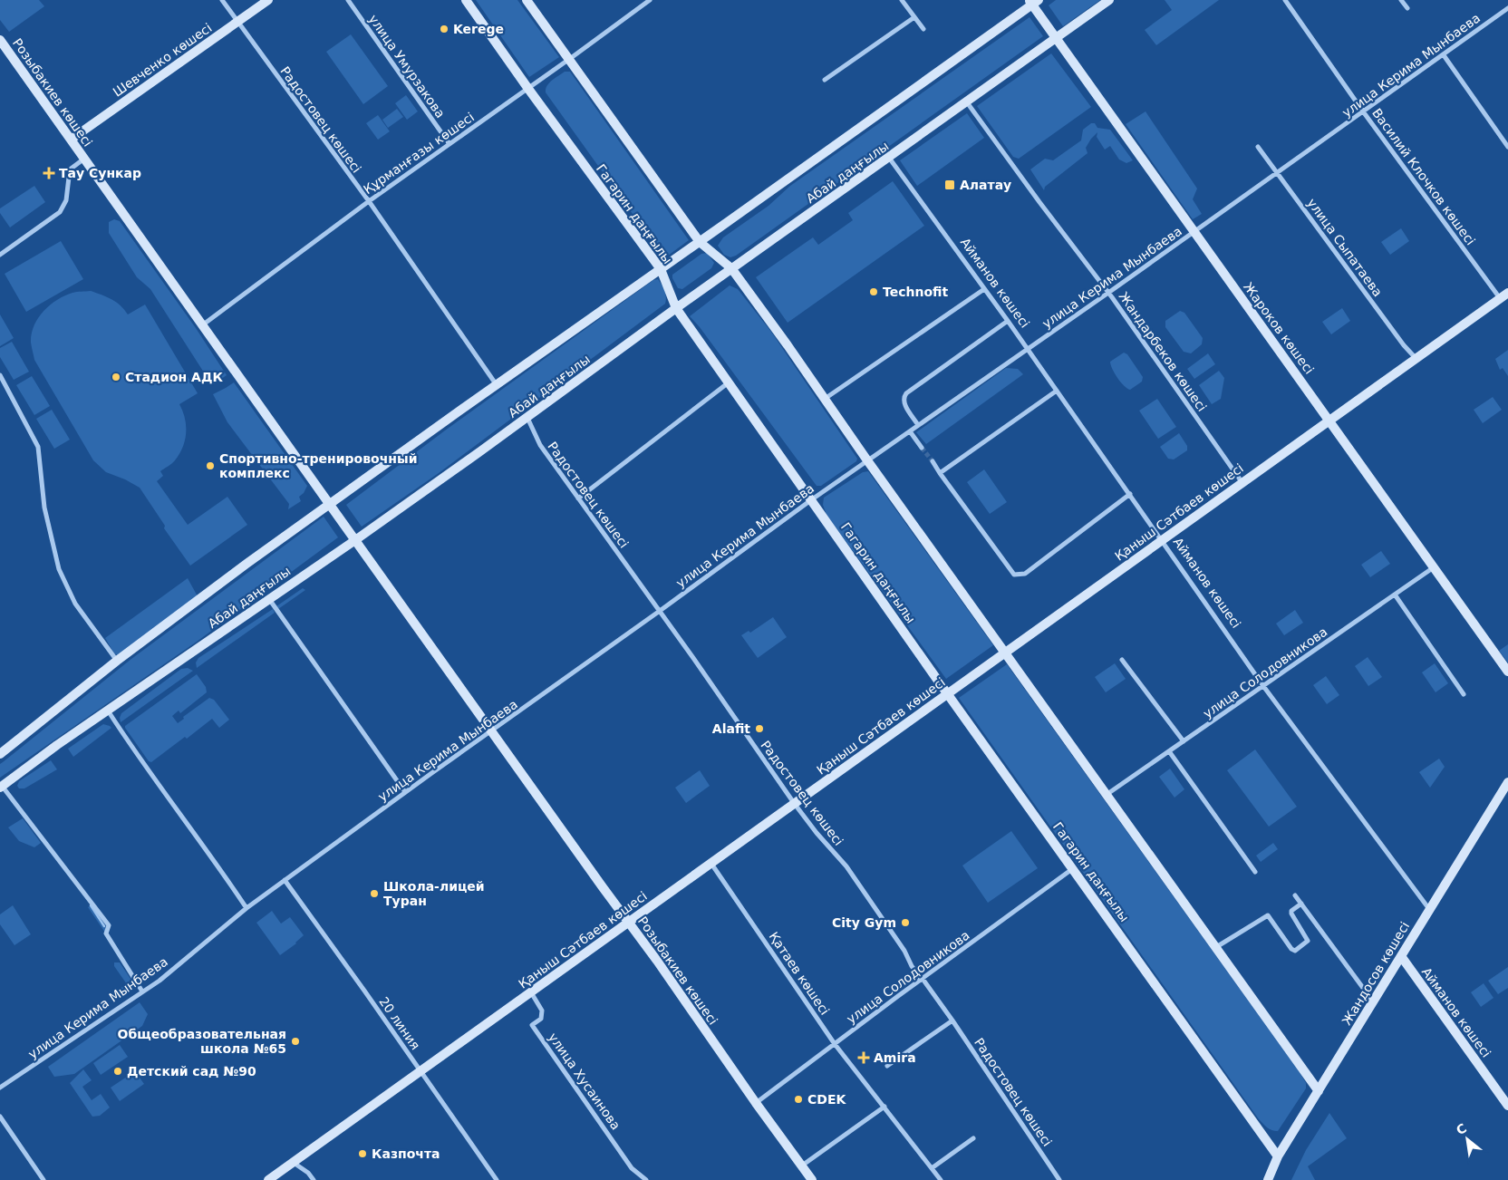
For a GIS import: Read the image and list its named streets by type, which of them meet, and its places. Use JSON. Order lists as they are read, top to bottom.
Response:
{
  "streets": {
    "main road": [
      "Шевченко көшесі",
      "Розыбакиев көшесі",
      "Абай даңғылы",
      "Гагарин даңғылы",
      "Айманов көшесі",
      "Жароков көшесі",
      "Қаныш Сәтбаев көшесі",
      "Жандосов көшесі"
    ],
    "street": [
      "улица Керима Мынбаева",
      "улица Умурзакова",
      "Радостовец көшесі",
      "Құрманғазы көшесі",
      "Василий Клочков көшесі",
      "улица Сыпатаева",
      "Жандарбеков көшесі",
      "улица Солодовникова",
      "Қатаев көшесі",
      "20 линия",
      "улица Хусаинова"
    ]
  },
  "crossings": [
    ["Шевченко көшесі", "Розыбакиев көшесі"],
    ["Шевченко көшесі", "Радостовец көшесі"],
    ["улица Керима Мынбаева", "Розыбакиев көшесі"],
    ["улица Керима Мынбаева", "Радостовец көшесі"],
    ["улица Керима Мынбаева", "Василий Клочков көшесі"],
    ["улица Керима Мынбаева", "Гагарин даңғылы"],
    ["улица Керима Мынбаева", "улица Сыпатаева"],
    ["улица Керима Мынбаева", "Айманов көшесі"],
    ["улица Керима Мынбаева", "Жароков көшесі"],
    ["улица Керима Мынбаева", "Жандарбеков көшесі"],
    ["улица Керима Мынбаева", "20 линия"],
    ["улица Умурзакова", "Құрманғазы көшесі"],
    ["Розыбакиев көшесі", "Құрманғазы көшесі"],
    ["Розыбакиев көшесі", "Абай даңғылы"],
    ["Розыбакиев көшесі", "Қаныш Сәтбаев көшесі"],
    ["Розыбакиев көшесі", "улица Солодовникова"],
    ["Радостовец көшесі", "Құрманғазы көшесі"],
    ["Радостовец көшесі", "Абай даңғылы"],
    ["Радостовец көшесі", "Қаныш Сәтбаев көшесі"],
    ["Радостовец көшесі", "улица Солодовникова"],
    ["Құрманғазы көшесі", "Гагарин даңғылы"],
    ["Абай даңғылы", "Гагарин даңғылы"],
    ["Абай даңғылы", "Айманов көшесі"],
    ["Абай даңғылы", "Жароков көшесі"],
    ["Абай даңғылы", "Жандарбеков көшесі"],
    ["Василий Клочков көшесі", "Қаныш Сәтбаев көшесі"],
    ["Гагарин даңғылы", "Қаныш Сәтбаев көшесі"],
    ["Гагарин даңғылы", "улица Солодовникова"],
    ["Гагарин даңғылы", "Жандосов көшесі"],
    ["улица Сыпатаева", "Қаныш Сәтбаев көшесі"],
    ["Айманов көшесі", "Қаныш Сәтбаев көшесі"],
    ["Айманов көшесі", "улица Солодовникова"],
    ["Айманов көшесі", "Жандосов көшесі"],
    ["Жароков көшесі", "Қаныш Сәтбаев көшесі"],
    ["Жароков көшесі", "улица Солодовникова"],
    ["Жандарбеков көшесі", "Қаныш Сәтбаев көшесі"],
    ["Қаныш Сәтбаев көшесі", "Қатаев көшесі"],
    ["Қаныш Сәтбаев көшесі", "20 линия"],
    ["Қаныш Сәтбаев көшесі", "улица Хусаинова"],
    ["улица Солодовникова", "Қатаев көшесі"]
  ],
  "places": {
    "other": [
      "Kerege",
      "Technofit",
      "Стадион АДК",
      "Спортивно-тренировочный комплекс",
      "Alafit",
      "Школа-лицей Туран",
      "City Gym",
      "Общеобразовательная школа №65",
      "Детский сад №90",
      "CDEK",
      "Казпочта"
    ],
    "health": ["Тау Сункар", "Amira"],
    "transit": ["Алатау"]
  },
  "north": "top left"
}
